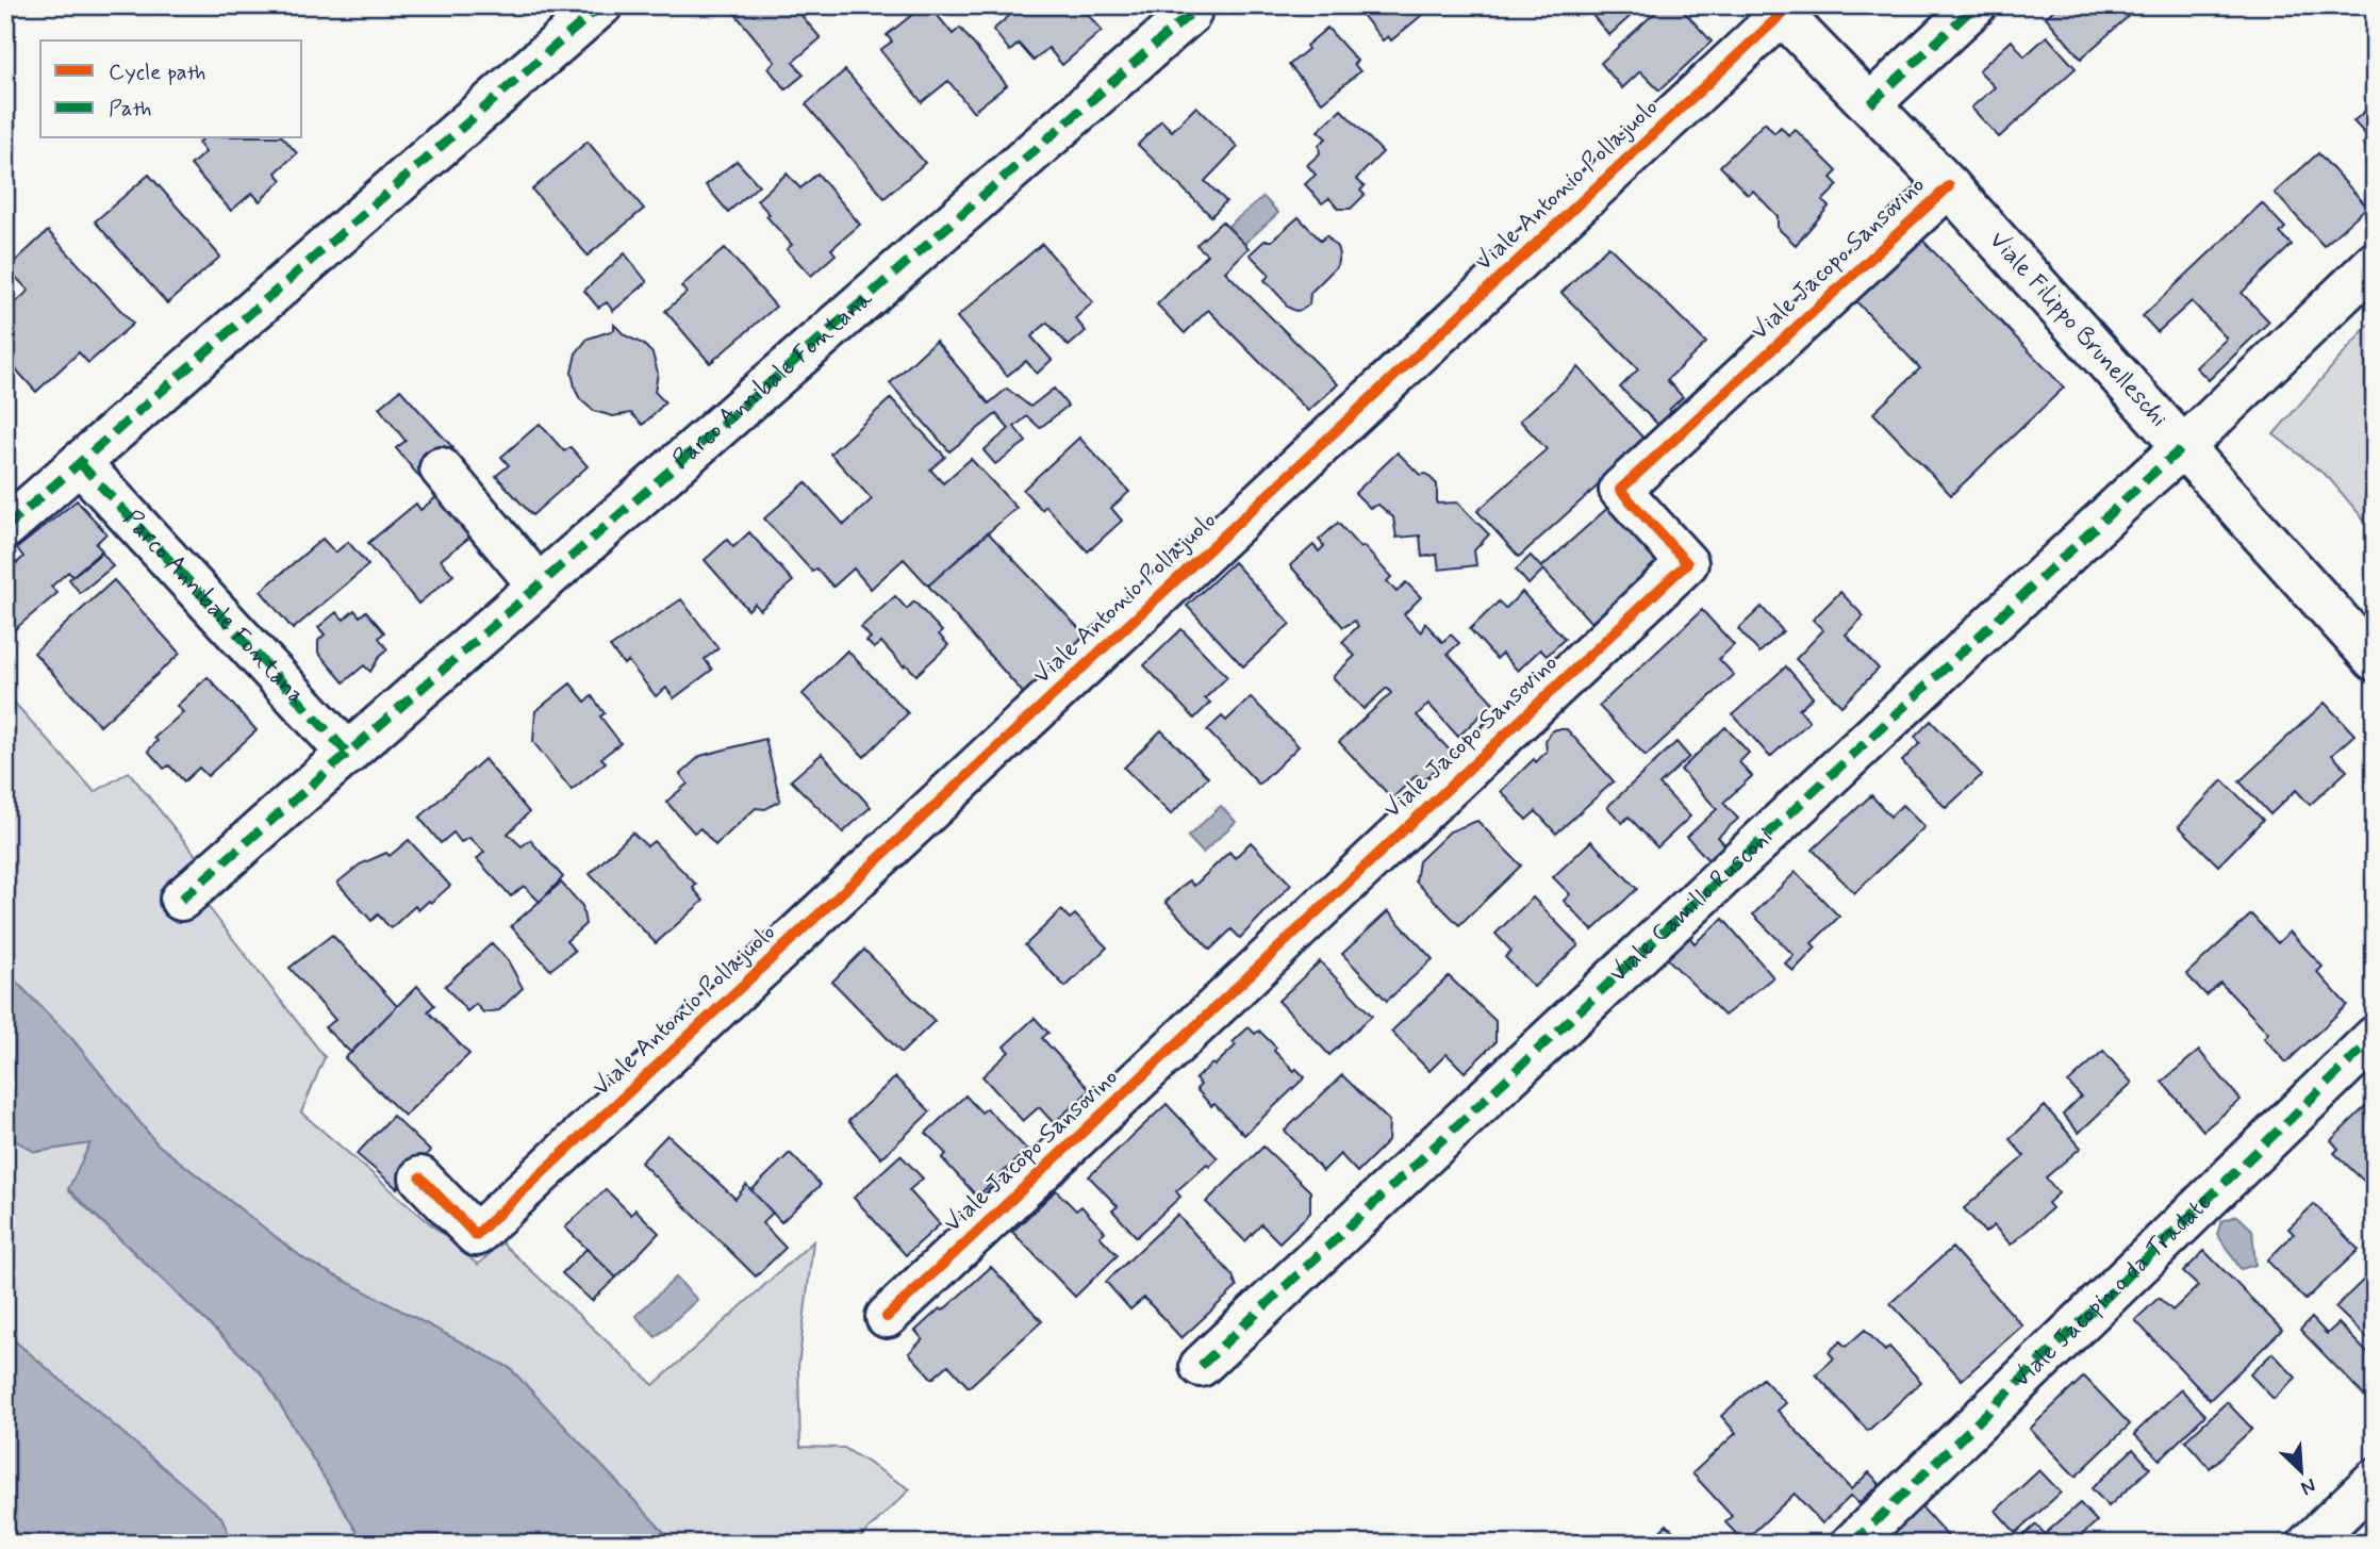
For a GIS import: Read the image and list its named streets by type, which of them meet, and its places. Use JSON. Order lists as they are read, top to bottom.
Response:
{
  "streets": {
    "street": [
      "Viale Antonio Pollajuolo",
      "Viale Jacopo Sansovino",
      "Viale Filippo Brunelleschi",
      "Parco Annibale Fontana",
      "Viale Camillo Rusconi",
      "Viale Jacopino da Tradate"
    ]
  },
  "crossings": [
    ["Viale Antonio Pollajuolo", "Viale Filippo Brunelleschi"],
    ["Viale Jacopo Sansovino", "Viale Filippo Brunelleschi"],
    ["Viale Filippo Brunelleschi", "Viale Camillo Rusconi"]
  ],
  "legend": ["Cycle path", "Path"],
  "north": "bottom right"
}
